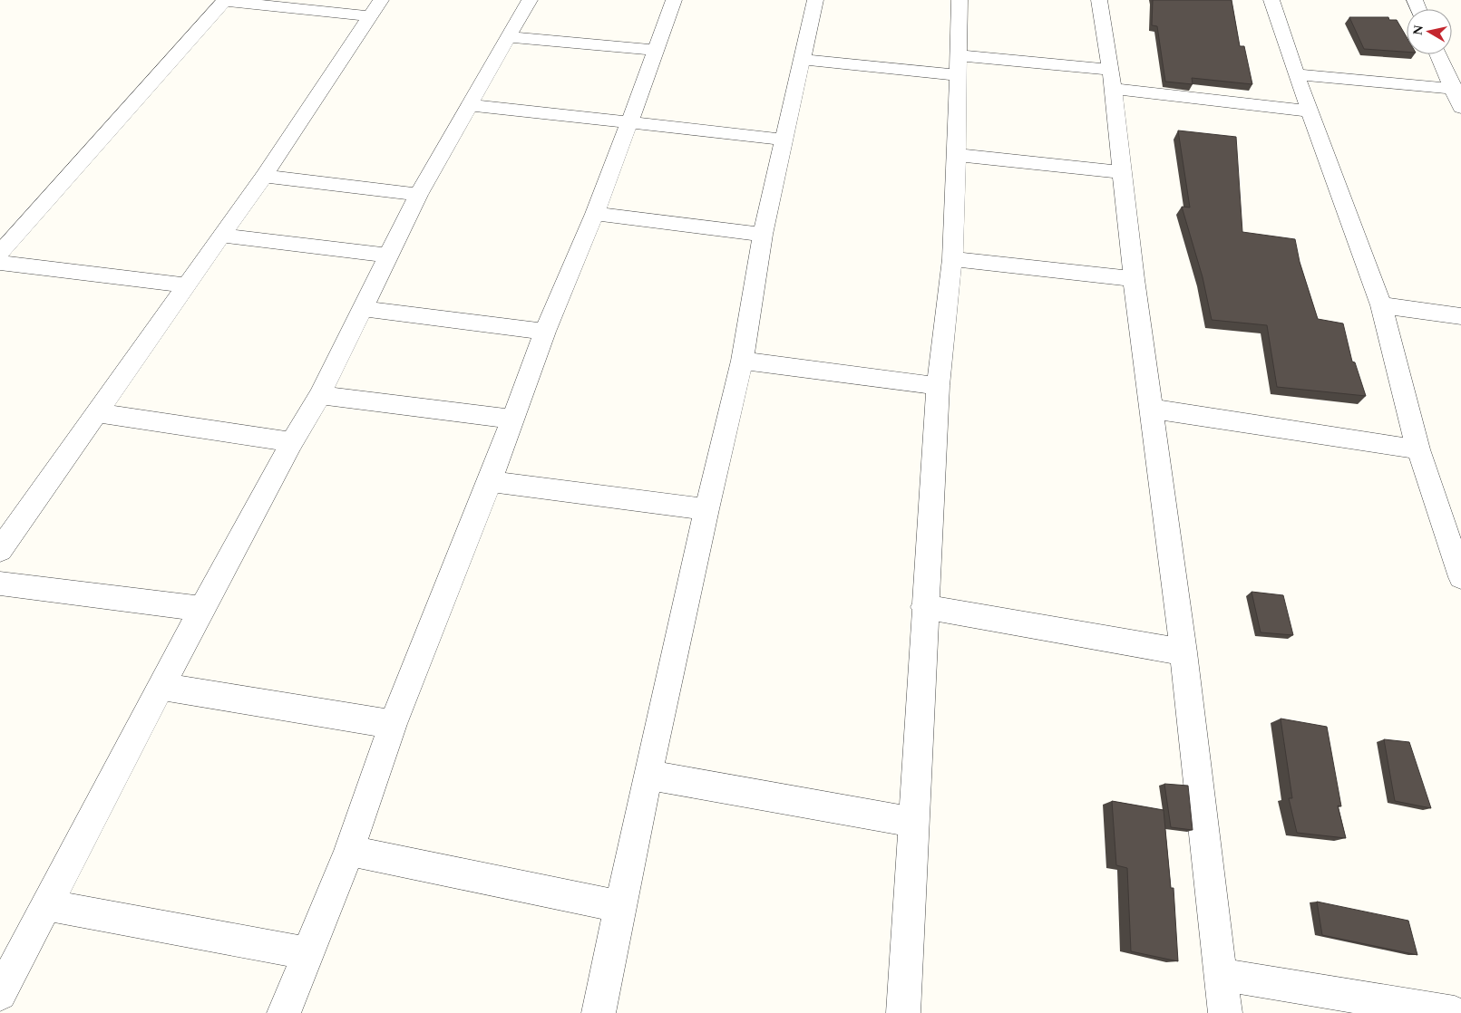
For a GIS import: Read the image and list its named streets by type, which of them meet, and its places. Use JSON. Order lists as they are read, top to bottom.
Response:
{
  "north": "left"
}
